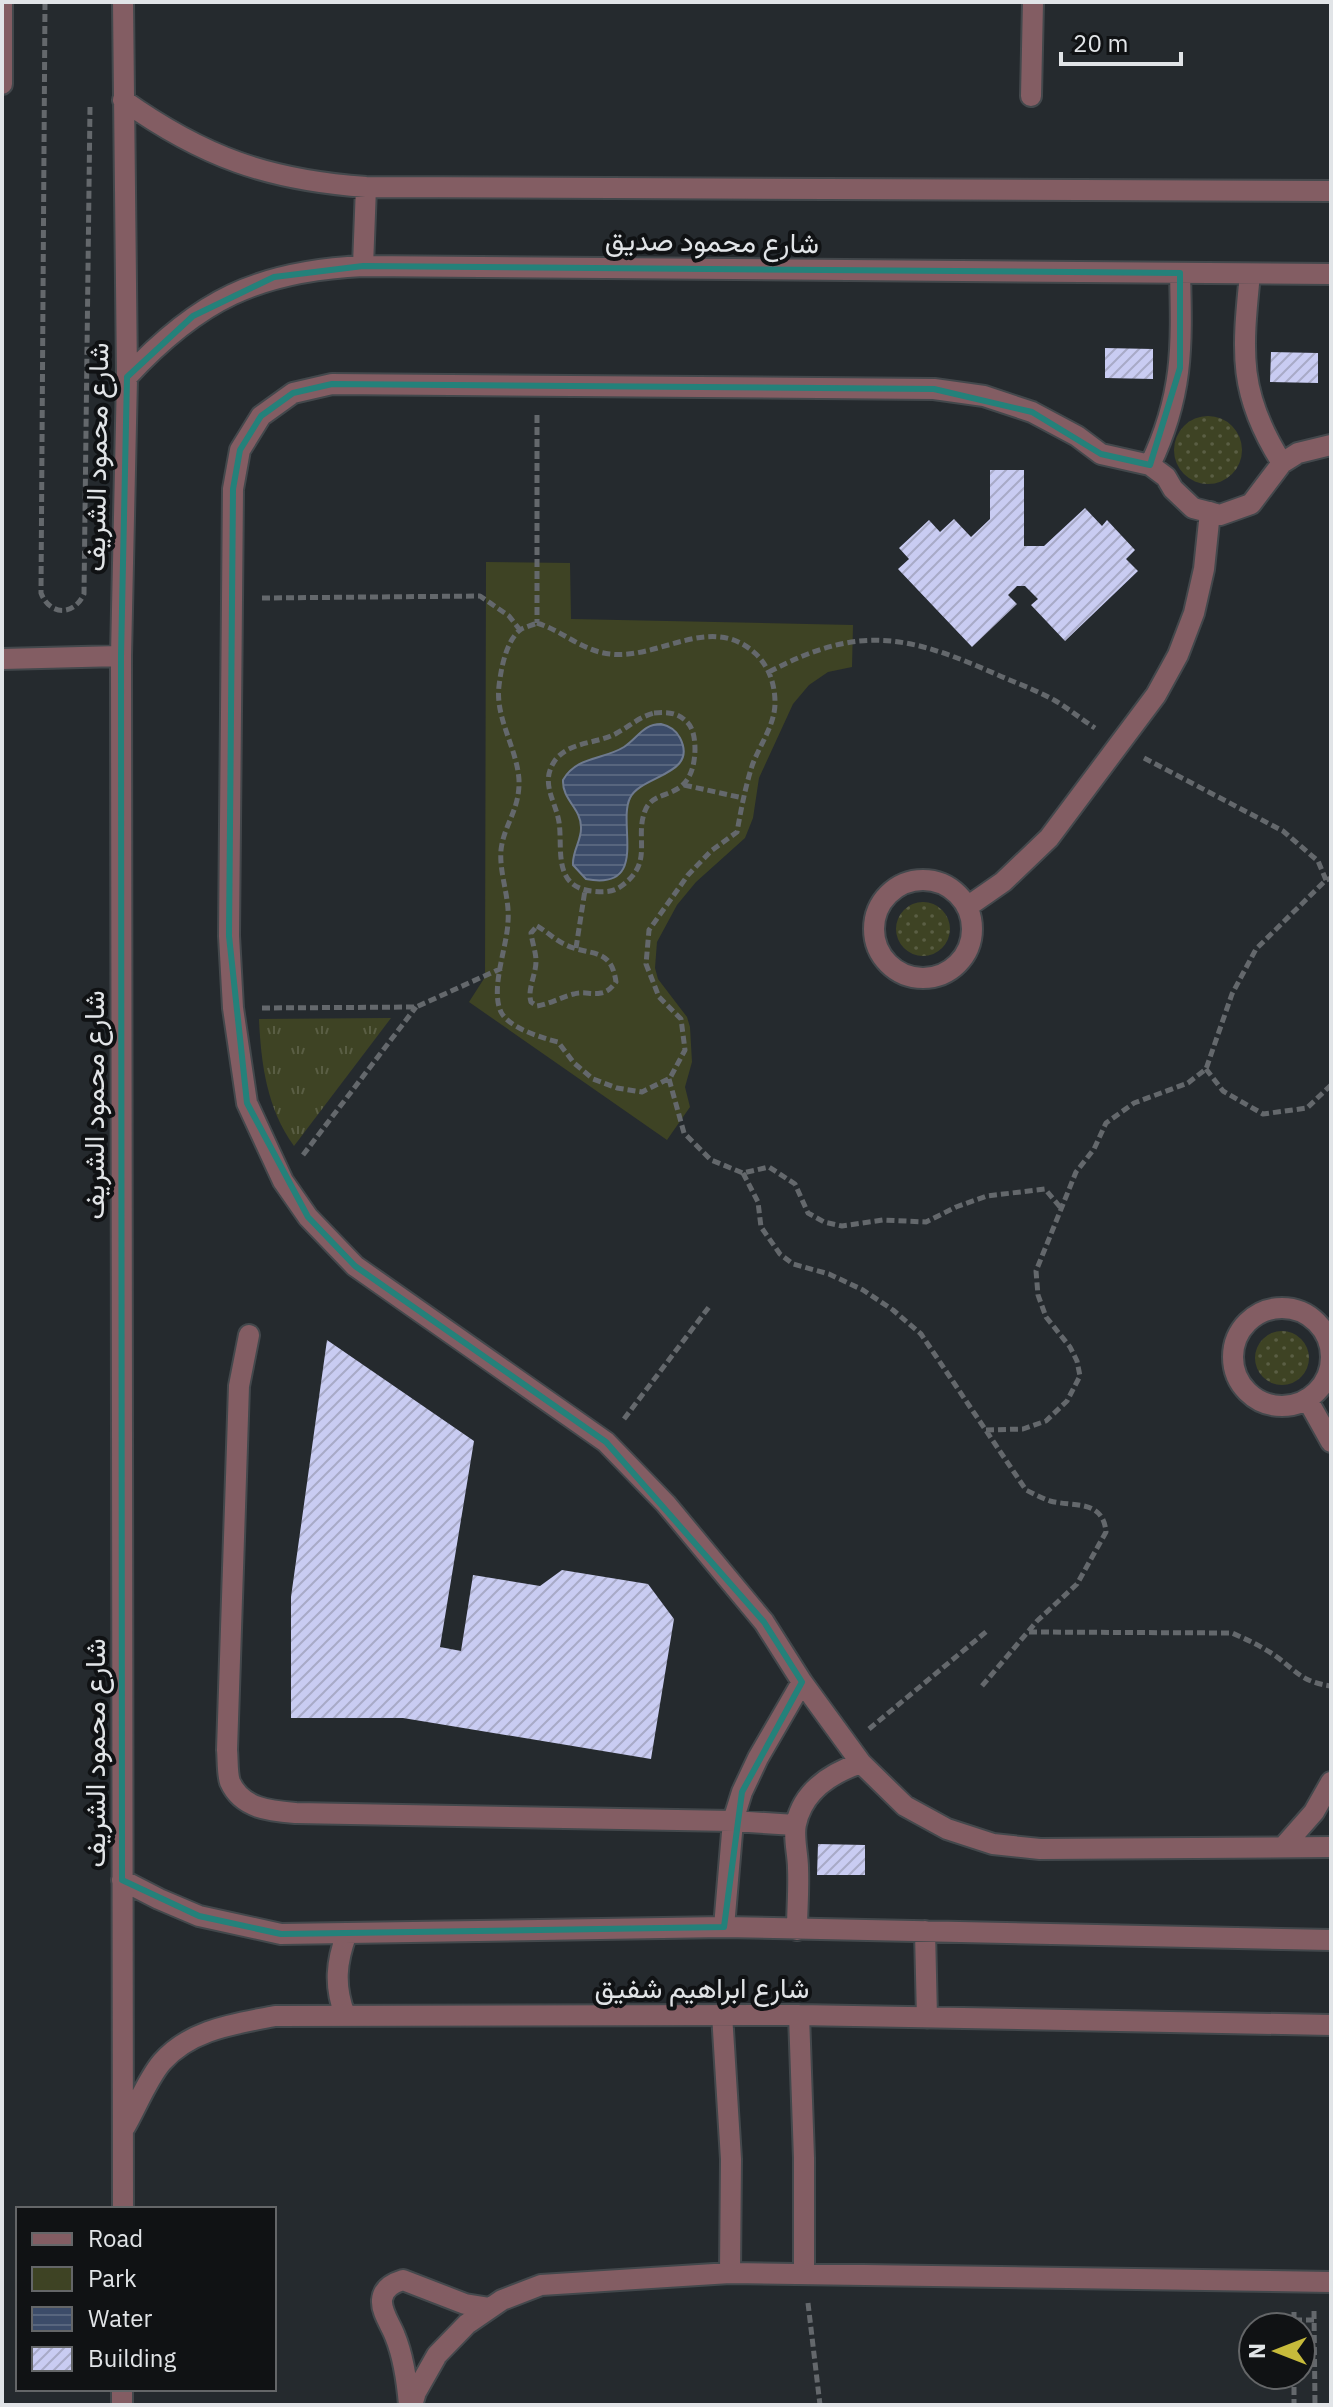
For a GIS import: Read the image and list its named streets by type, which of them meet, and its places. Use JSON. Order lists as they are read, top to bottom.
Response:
{
  "streets": {
    "street": ["شارع محمود صديق", "شارع محمود الشريف", "شارع ابراهيم شفيق"]
  },
  "crossings": [
    ["شارع محمود صديق", "شارع محمود الشريف"],
    ["شارع محمود الشريف", "شارع ابراهيم شفيق"]
  ],
  "legend": [
    "Road",
    "Park",
    "Water",
    "Building"
  ],
  "scale_bar": "20 m",
  "north": "left"
}
